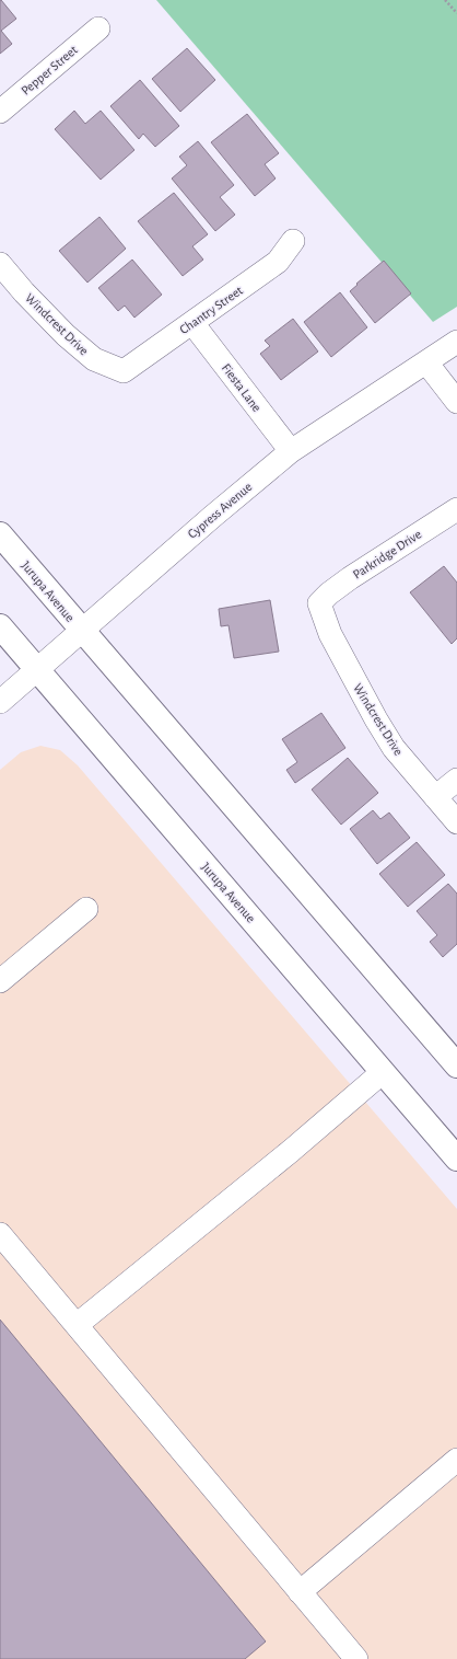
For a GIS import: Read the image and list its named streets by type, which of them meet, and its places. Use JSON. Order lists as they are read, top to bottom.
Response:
{
  "streets": {
    "main road": ["Jurupa Avenue"],
    "street": [
      "Pepper Street",
      "Chantry Street",
      "Windcrest Drive",
      "Fiesta Lane",
      "Cypress Avenue",
      "Parkridge Drive"
    ]
  },
  "crossings": [
    ["Chantry Street", "Windcrest Drive"],
    ["Chantry Street", "Fiesta Lane"],
    ["Windcrest Drive", "Parkridge Drive"],
    ["Fiesta Lane", "Cypress Avenue"],
    ["Cypress Avenue", "Jurupa Avenue"]
  ]
}
